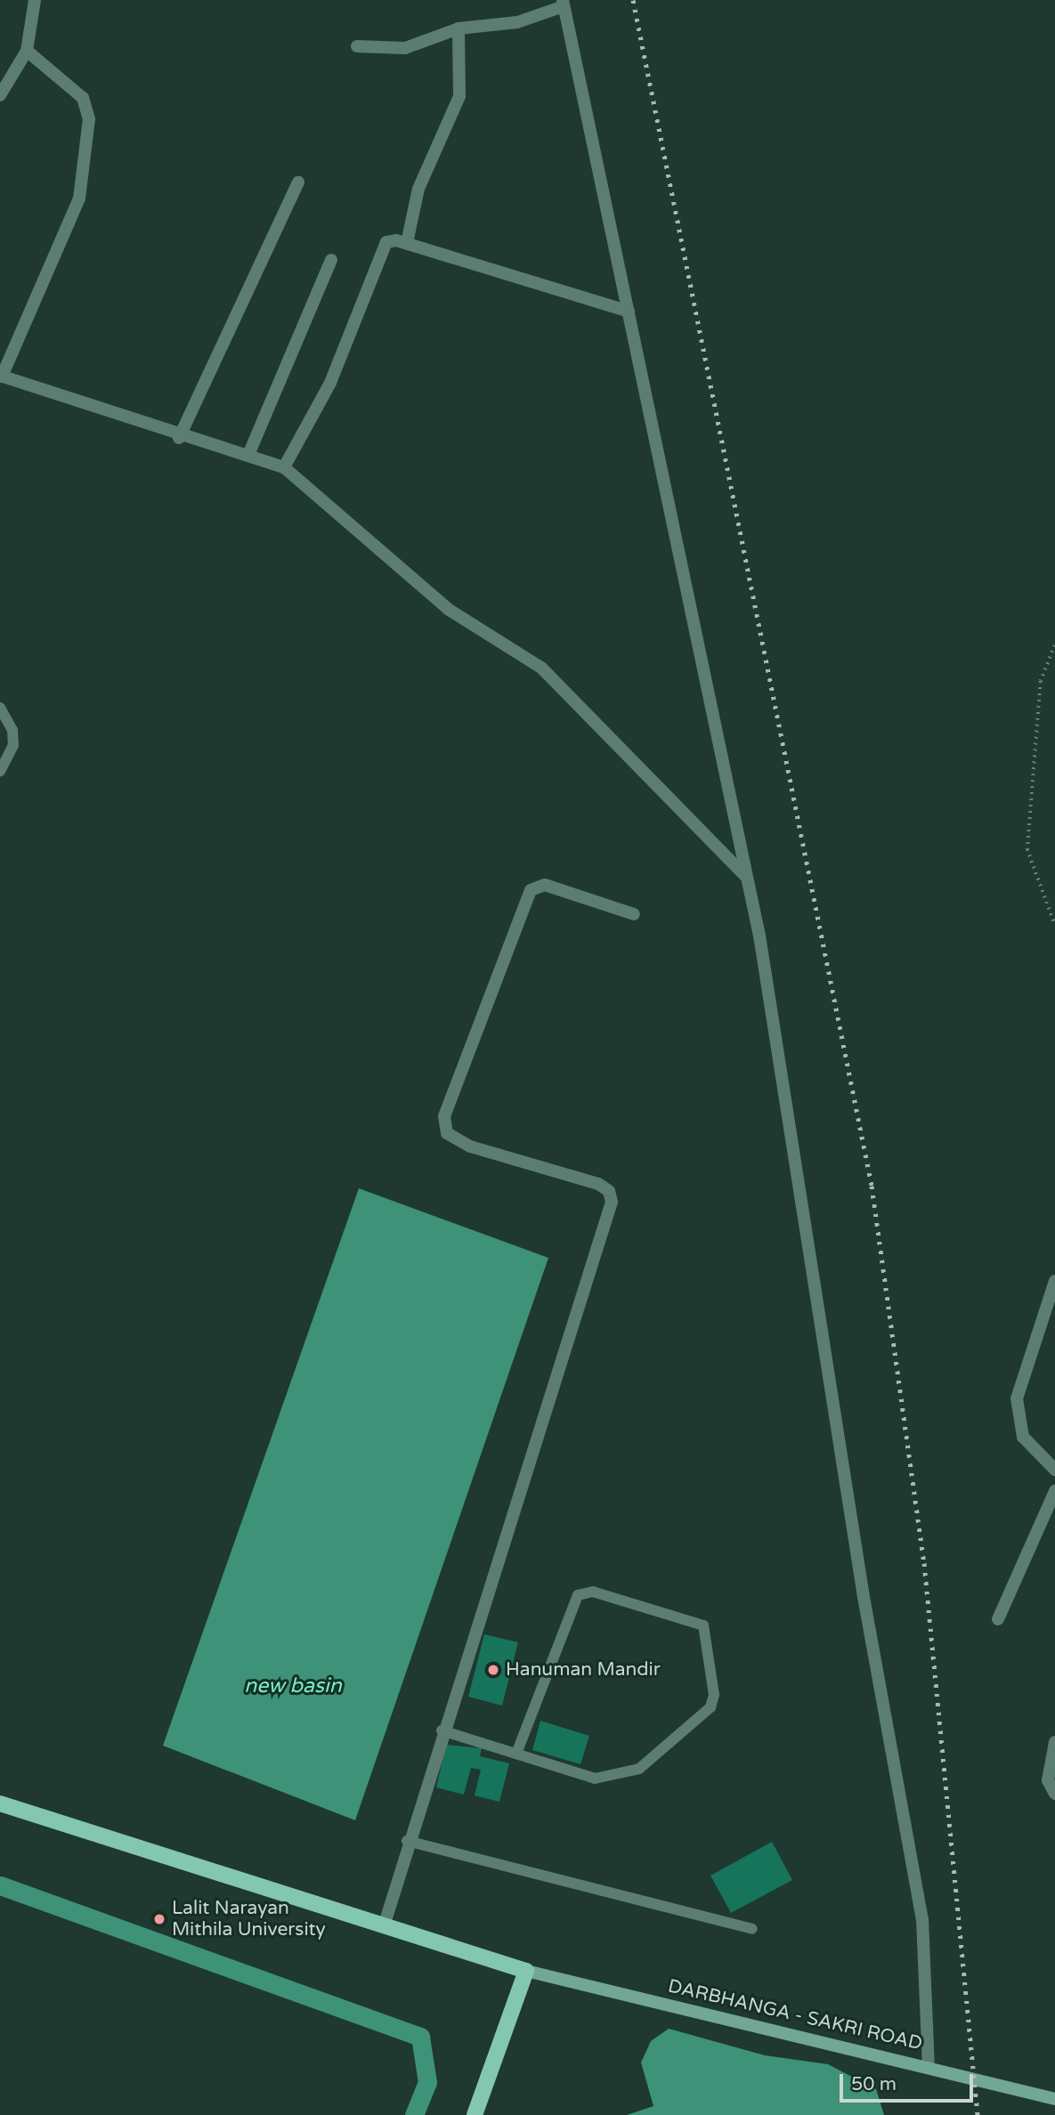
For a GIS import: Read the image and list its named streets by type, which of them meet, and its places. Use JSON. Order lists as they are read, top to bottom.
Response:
{
  "streets": {
    "main road": ["DARBHANGA - SAKRI ROAD"]
  },
  "water": ["new basin"],
  "places": ["Hanuman Mandir", "Lalit Narayan Mithila University"],
  "scale_bar": "50 m"
}
